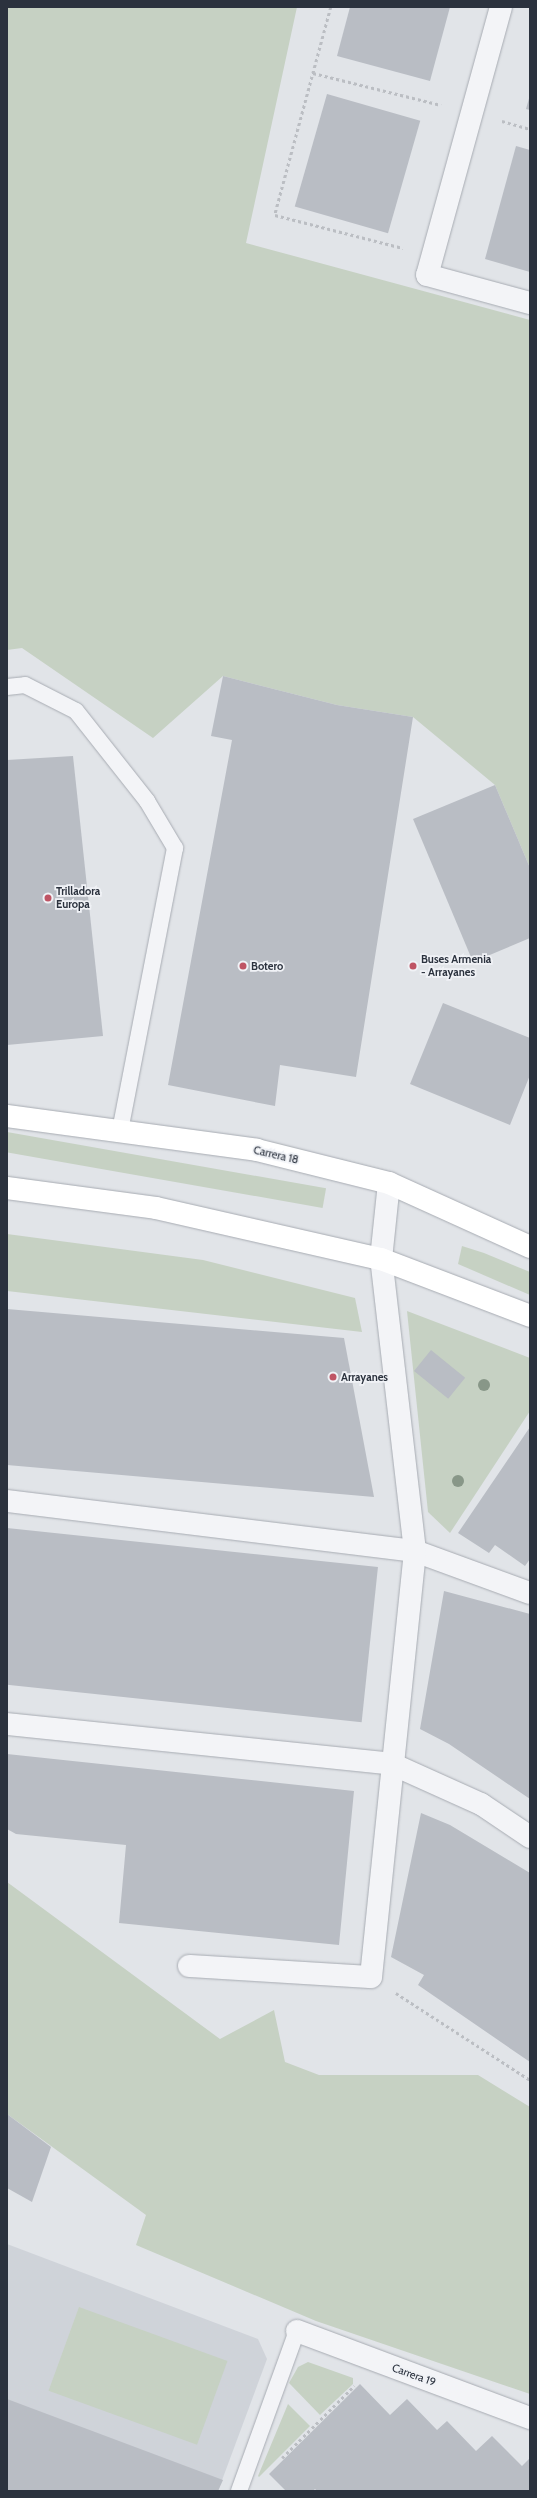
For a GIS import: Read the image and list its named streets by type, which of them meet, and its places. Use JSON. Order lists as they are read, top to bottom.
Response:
{
  "streets": {
    "main road": ["Carrera 18"],
    "street": ["Carrera 19"]
  },
  "places": [
    "Trilladora Europa",
    "Botero",
    "Buses Armenia - Arrayanes",
    "Arrayanes"
  ]
}
